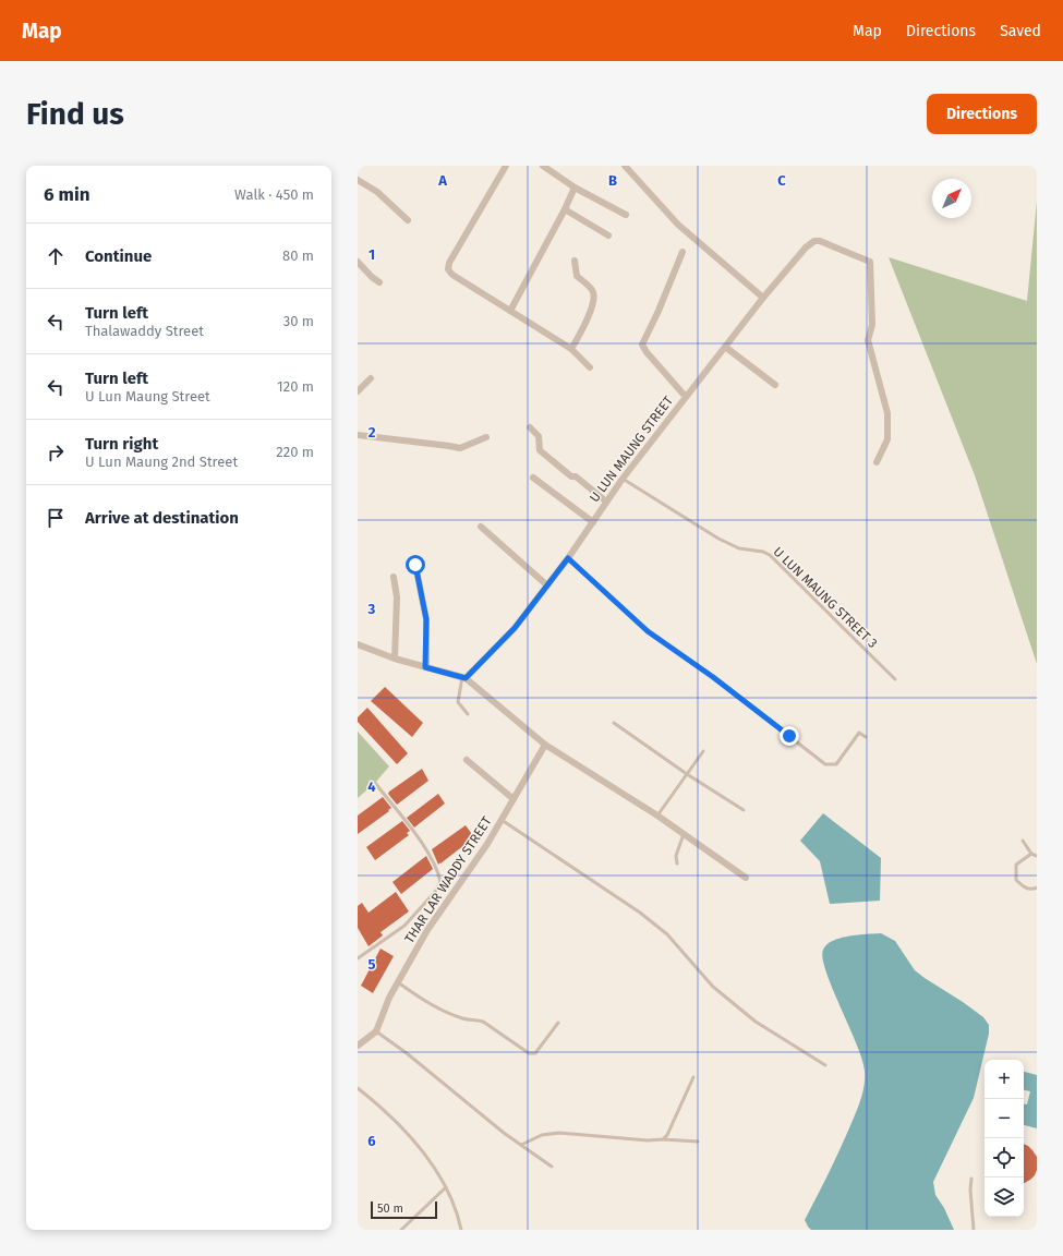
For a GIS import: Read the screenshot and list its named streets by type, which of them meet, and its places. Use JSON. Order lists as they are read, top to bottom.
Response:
{
  "streets": {
    "street": ["U LUN MAUNG STREET", "THAR LAR WADDY STREET"],
    "lane": ["U LUN MAUNG STREET 3"]
  },
  "crossings": [
    ["U LUN MAUNG STREET", "U LUN MAUNG STREET 3"]
  ],
  "scale_bar": "50 m",
  "north": "top right",
  "page": {
    "header": "Map",
    "nav": ["Map", "Directions", "Saved"],
    "buttons": "Directions",
    "title": "Find us",
    "heading": ["6 min", "Walk · 450 m"],
    "list": [
      ["Continue", "80 m"],
      ["Turn left", "Thalawaddy Street", "30 m"],
      ["Turn left", "U Lun Maung Street", "120 m"],
      ["Turn right", "U Lun Maung 2nd Street", "220 m"],
      "Arrive at destination"
    ],
    "map_buttons": ["+", "−"],
    "scale": "50 m"
  },
  "grid": {
    "columns": ["A", "B", "C"],
    "rows": [
      "1",
      "2",
      "3",
      "4",
      "5",
      "6"
    ]
  }
}
